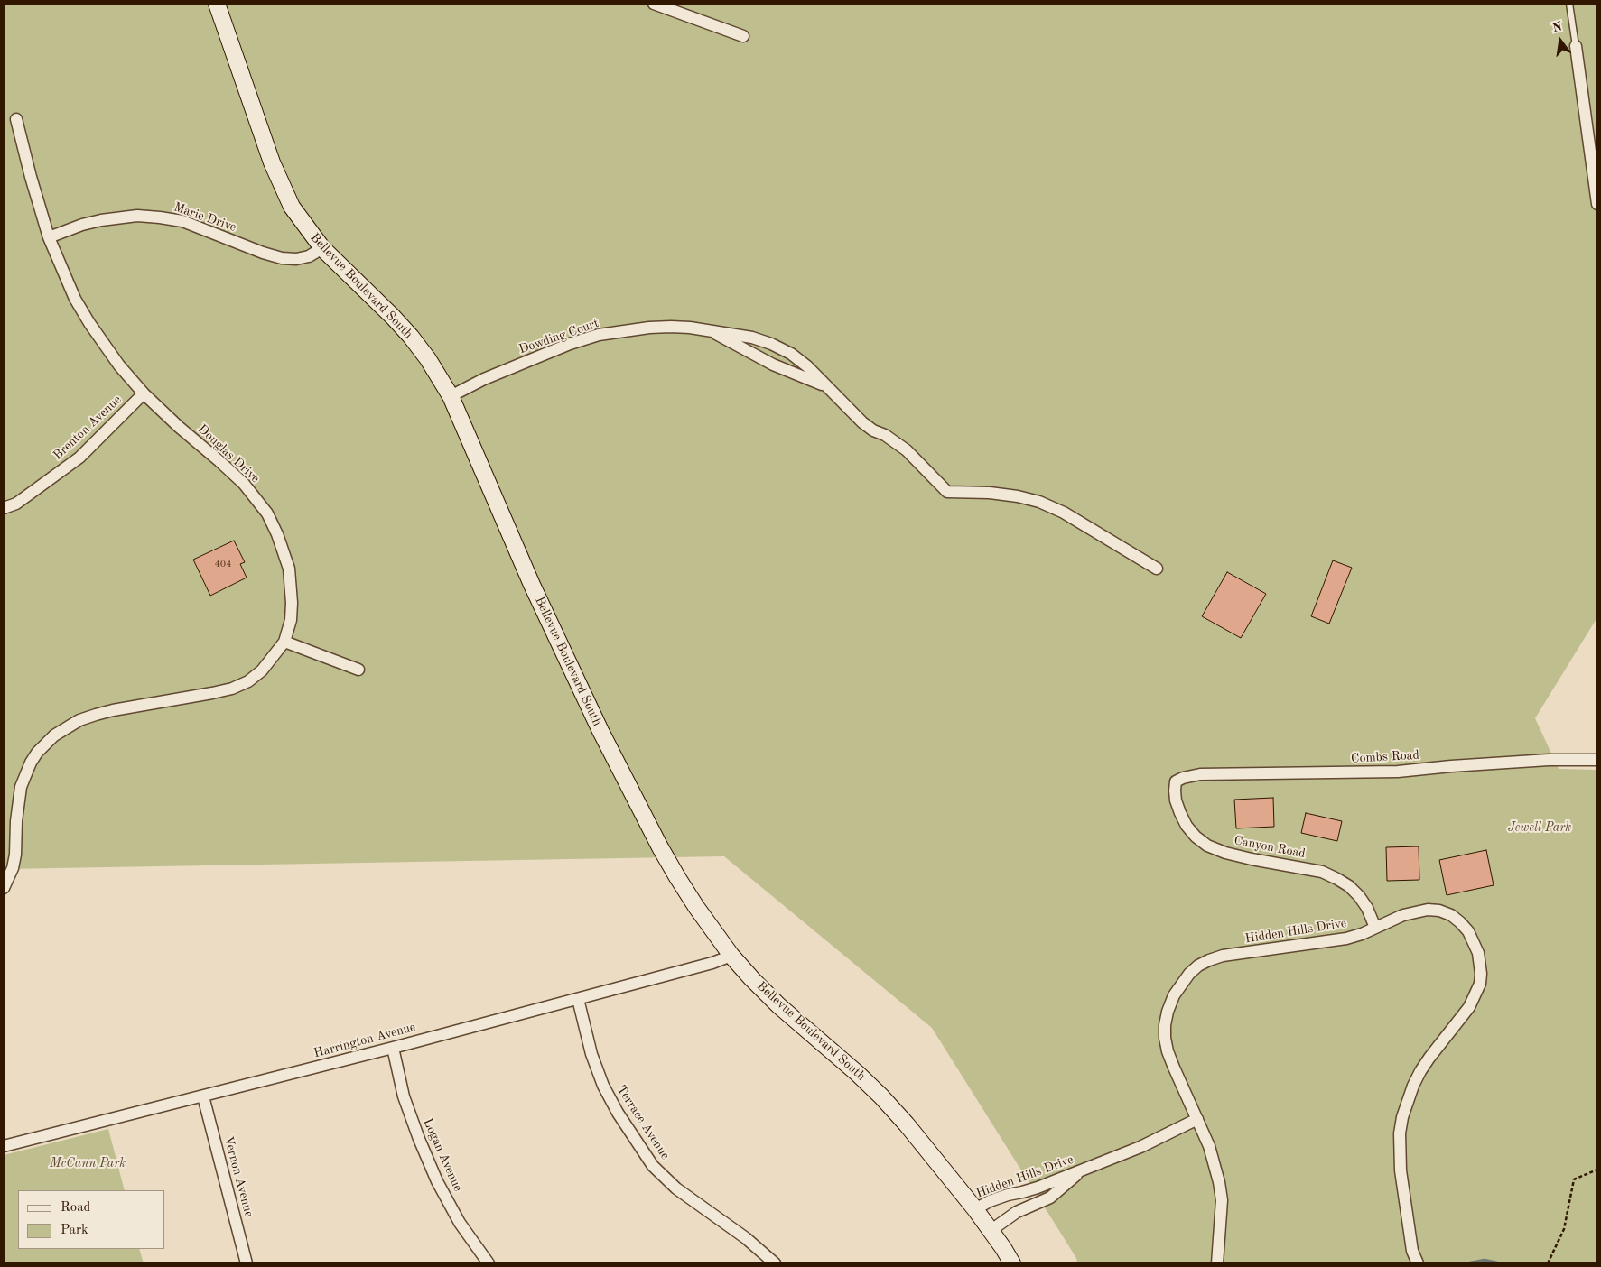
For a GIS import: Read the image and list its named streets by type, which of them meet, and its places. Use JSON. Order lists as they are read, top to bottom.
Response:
{
  "streets": {
    "street": [
      "Marie Drive",
      "Bellevue Boulevard South",
      "Dowding Court",
      "Brenton Avenue",
      "Douglas Drive",
      "Combs Road",
      "Canyon Road",
      "Hidden Hills Drive",
      "Harrington Avenue",
      "Terrace Avenue",
      "Logan Avenue",
      "Vernon Avenue"
    ]
  },
  "crossings": [
    ["Marie Drive", "Bellevue Boulevard South"],
    ["Marie Drive", "Douglas Drive"],
    ["Bellevue Boulevard South", "Dowding Court"],
    ["Bellevue Boulevard South", "Hidden Hills Drive"],
    ["Bellevue Boulevard South", "Harrington Avenue"],
    ["Brenton Avenue", "Douglas Drive"],
    ["Combs Road", "Canyon Road"],
    ["Canyon Road", "Hidden Hills Drive"],
    ["Harrington Avenue", "Terrace Avenue"],
    ["Harrington Avenue", "Logan Avenue"],
    ["Harrington Avenue", "Vernon Avenue"]
  ],
  "parks": ["Jewell Park", "McCann Park"],
  "house_numbers": ["404"],
  "legend": ["Road", "Park"],
  "north": "top"
}
